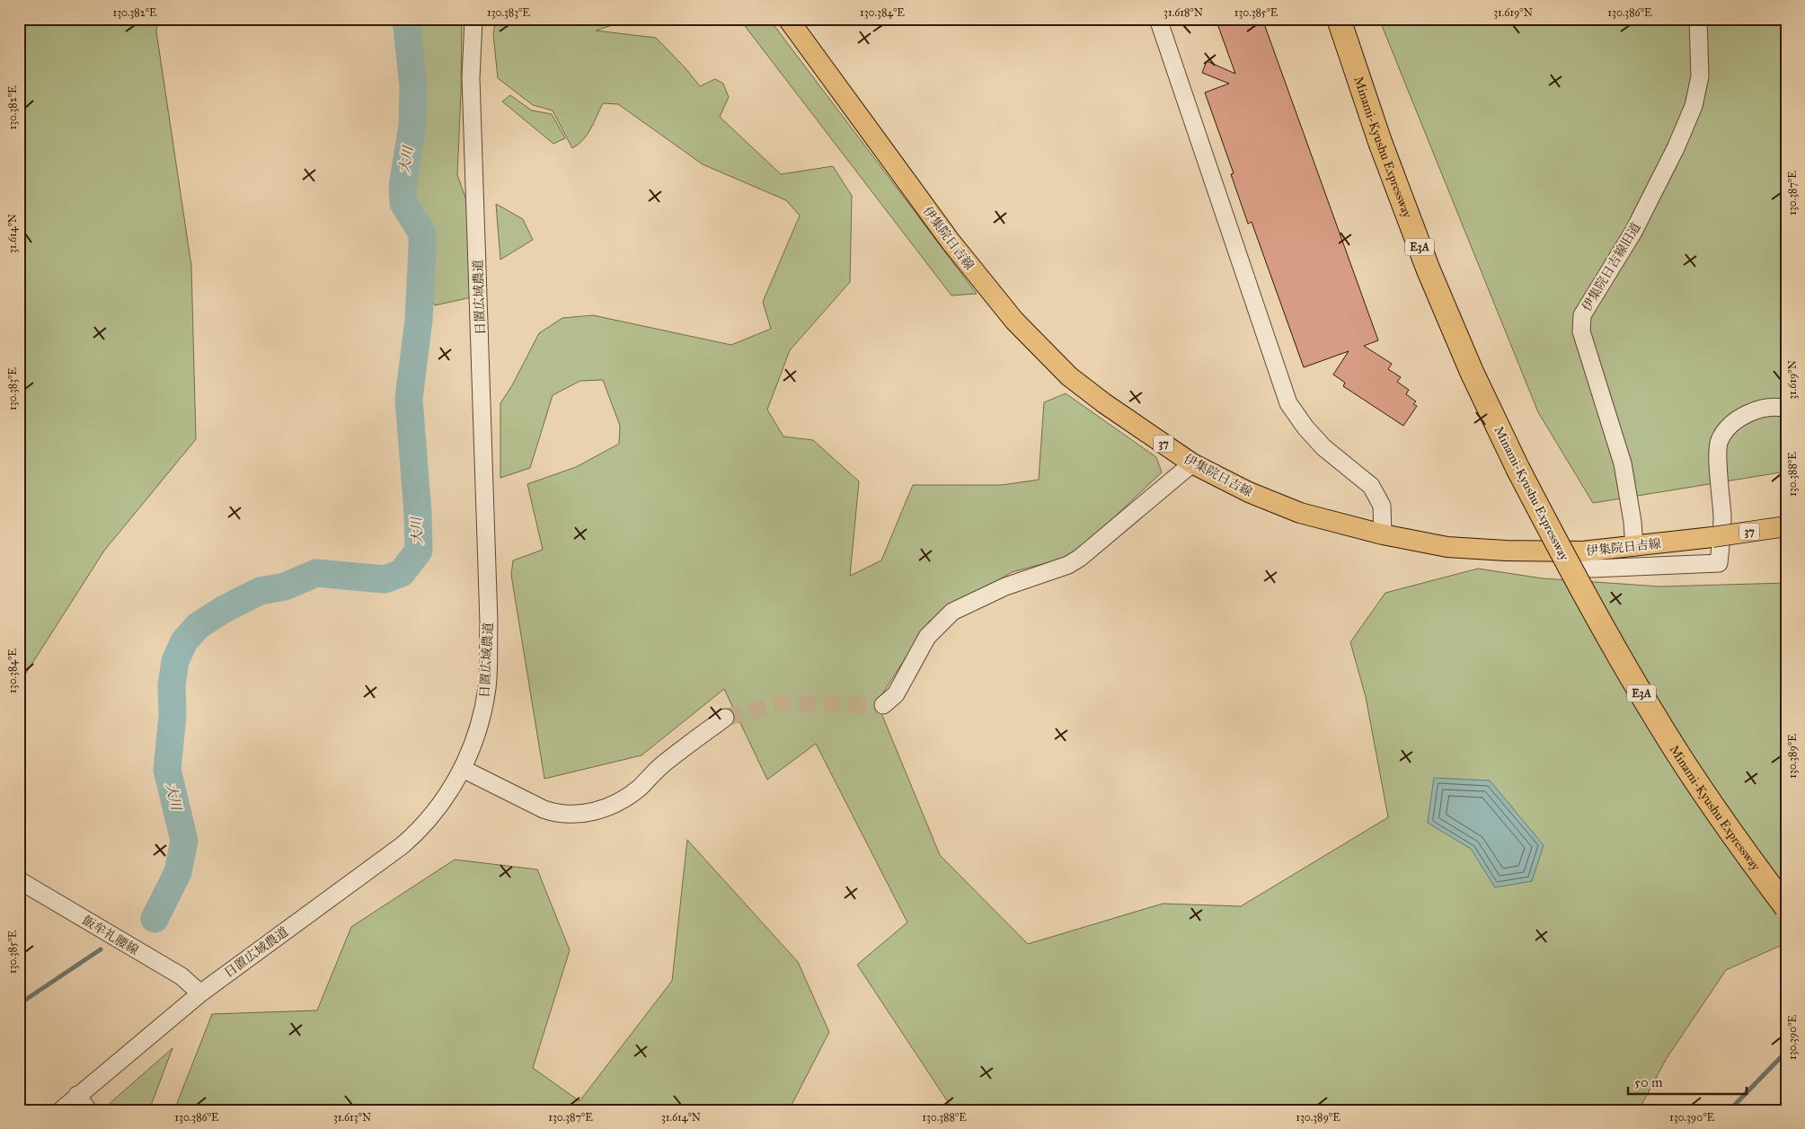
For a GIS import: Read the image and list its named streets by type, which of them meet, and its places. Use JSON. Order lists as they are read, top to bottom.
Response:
{
  "streets": {
    "highway": ["Minami-Kyushu Expressway", "E3A"],
    "main road": ["伊集院日吉線", "37"],
    "street": ["伊集院日吉線旧道", "日置広域農道", "飯牟礼腰線"]
  },
  "crossings": [
    ["伊集院日吉線", "伊集院日吉線旧道"],
    ["日置広域農道", "飯牟礼腰線"]
  ],
  "water": ["大川"],
  "scale_bar": "50 m",
  "coordinates": [
    "130.382°E",
    "130.383°E",
    "130.384°E",
    "31.618°N",
    "130.385°E",
    "31.619°N",
    "130.386°E",
    "130.387°E",
    "31.614°N",
    "130.388°E",
    "130.389°E",
    "130.390°E",
    "31.613°N"
  ]
}
